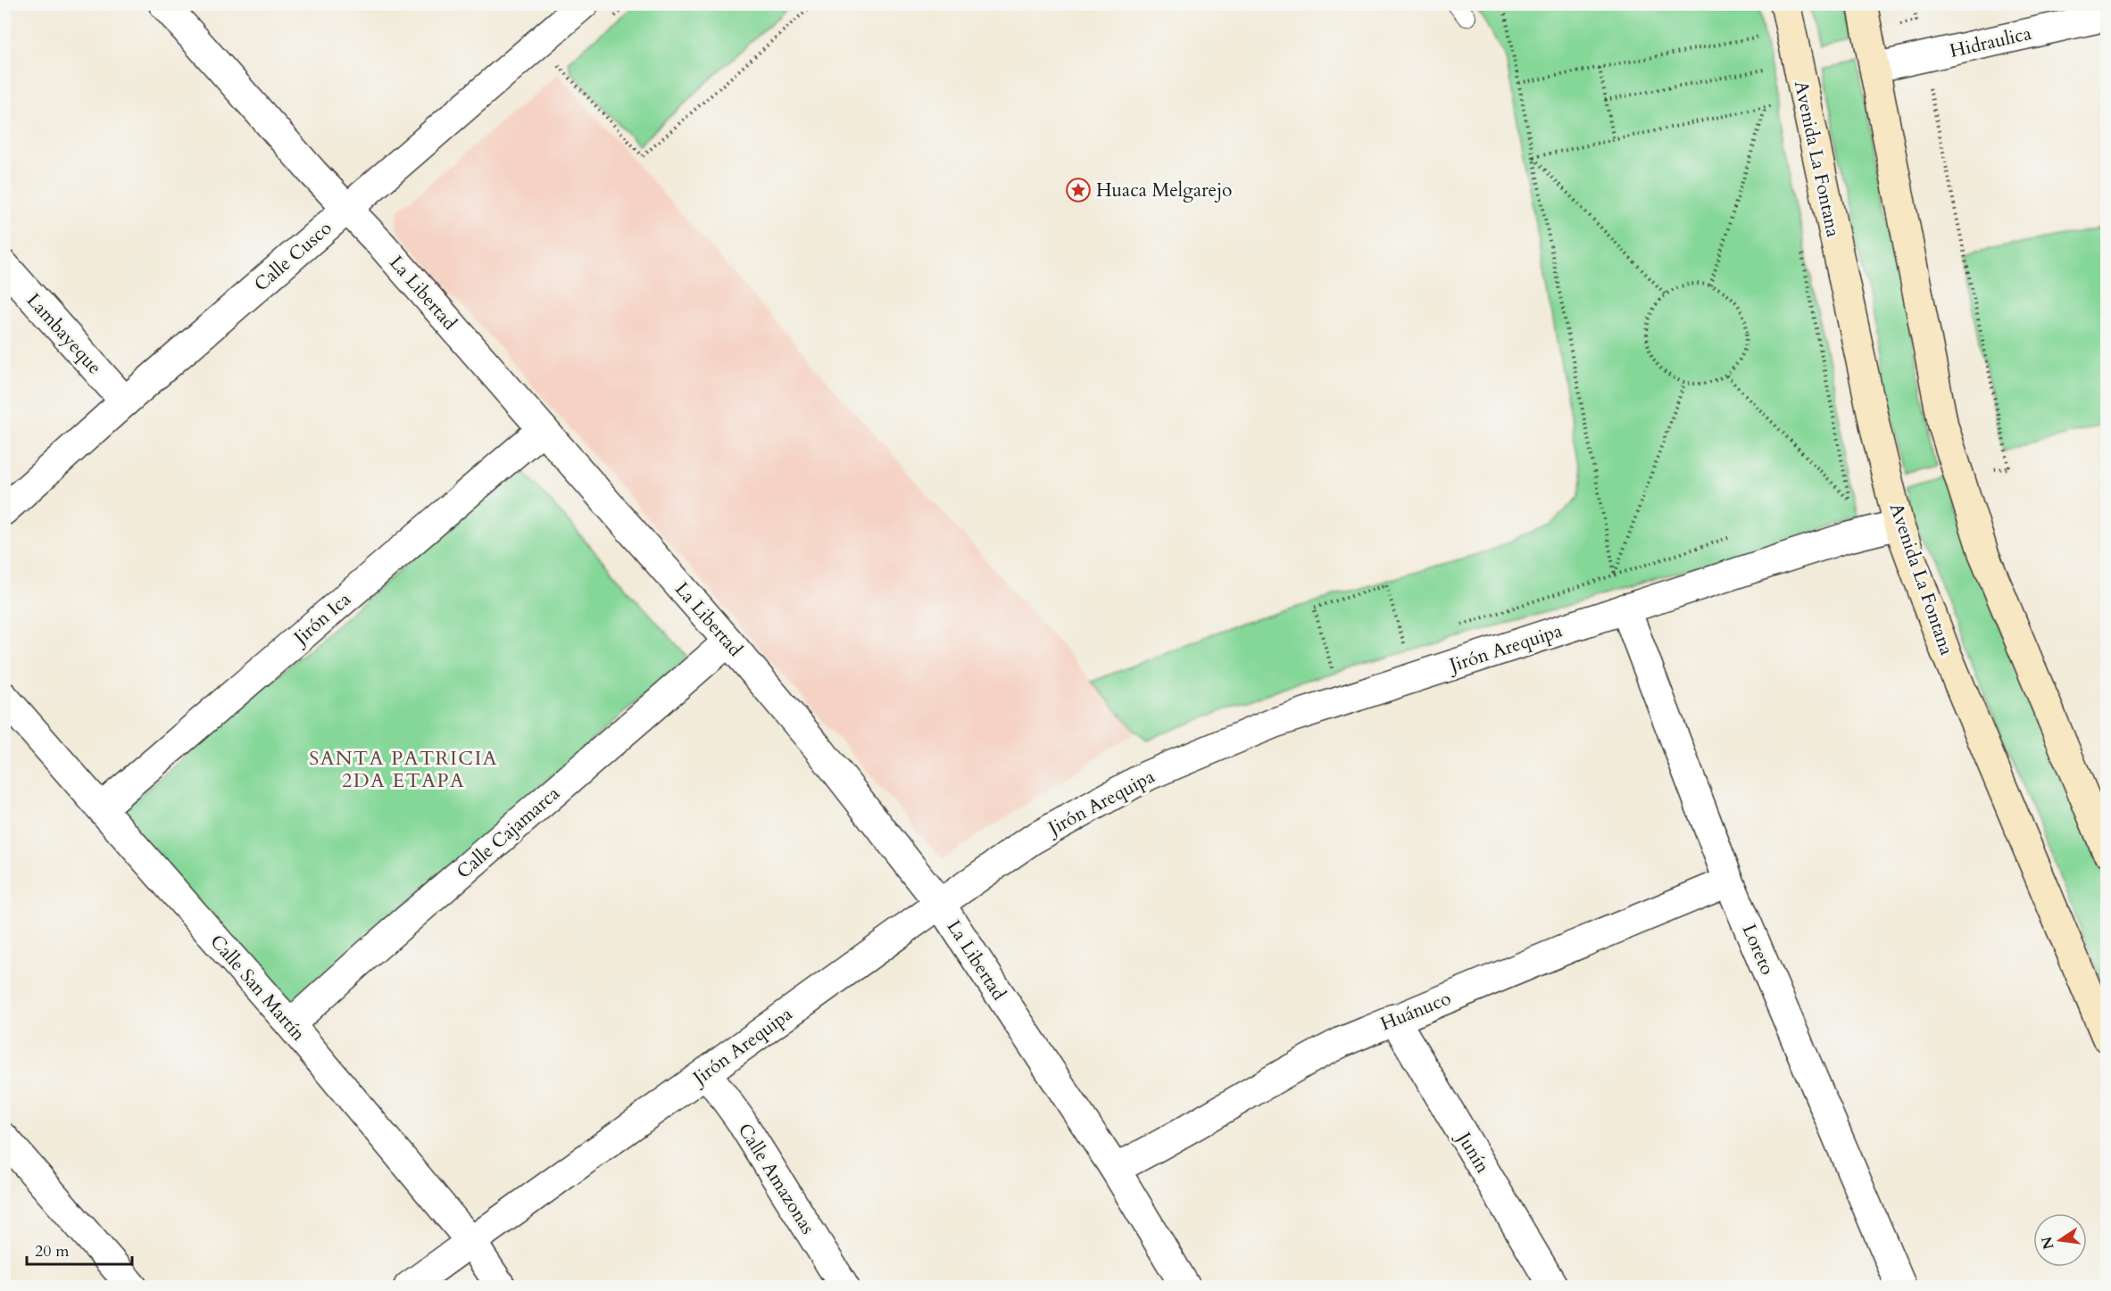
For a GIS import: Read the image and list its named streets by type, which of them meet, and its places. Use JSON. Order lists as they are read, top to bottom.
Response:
{
  "streets": {
    "main road": ["Avenida La Fontana"],
    "street": [
      "Hidraulica",
      "Calle Cusco",
      "La Libertad",
      "Lambayeque",
      "Jirón Ica",
      "Jirón Arequipa",
      "Calle Cajamarca",
      "Loreto",
      "Calle San Martín",
      "Huánuco",
      "Junín",
      "Calle Amazonas"
    ]
  },
  "crossings": [
    ["Avenida La Fontana", "Jirón Arequipa"],
    ["Calle Cusco", "La Libertad"],
    ["Calle Cusco", "Lambayeque"],
    ["La Libertad", "Jirón Ica"],
    ["La Libertad", "Jirón Arequipa"],
    ["La Libertad", "Calle Cajamarca"],
    ["La Libertad", "Huánuco"],
    ["Jirón Ica", "Calle San Martín"],
    ["Jirón Arequipa", "Loreto"],
    ["Jirón Arequipa", "Calle San Martín"],
    ["Jirón Arequipa", "Calle Amazonas"],
    ["Calle Cajamarca", "Calle San Martín"],
    ["Loreto", "Huánuco"],
    ["Huánuco", "Junín"]
  ],
  "districts": ["SANTA PATRICIA 2DA ETAPA"],
  "places": {
    "place": ["Huaca Melgarejo"]
  },
  "scale_bar": "20 m",
  "north": "left"
}
